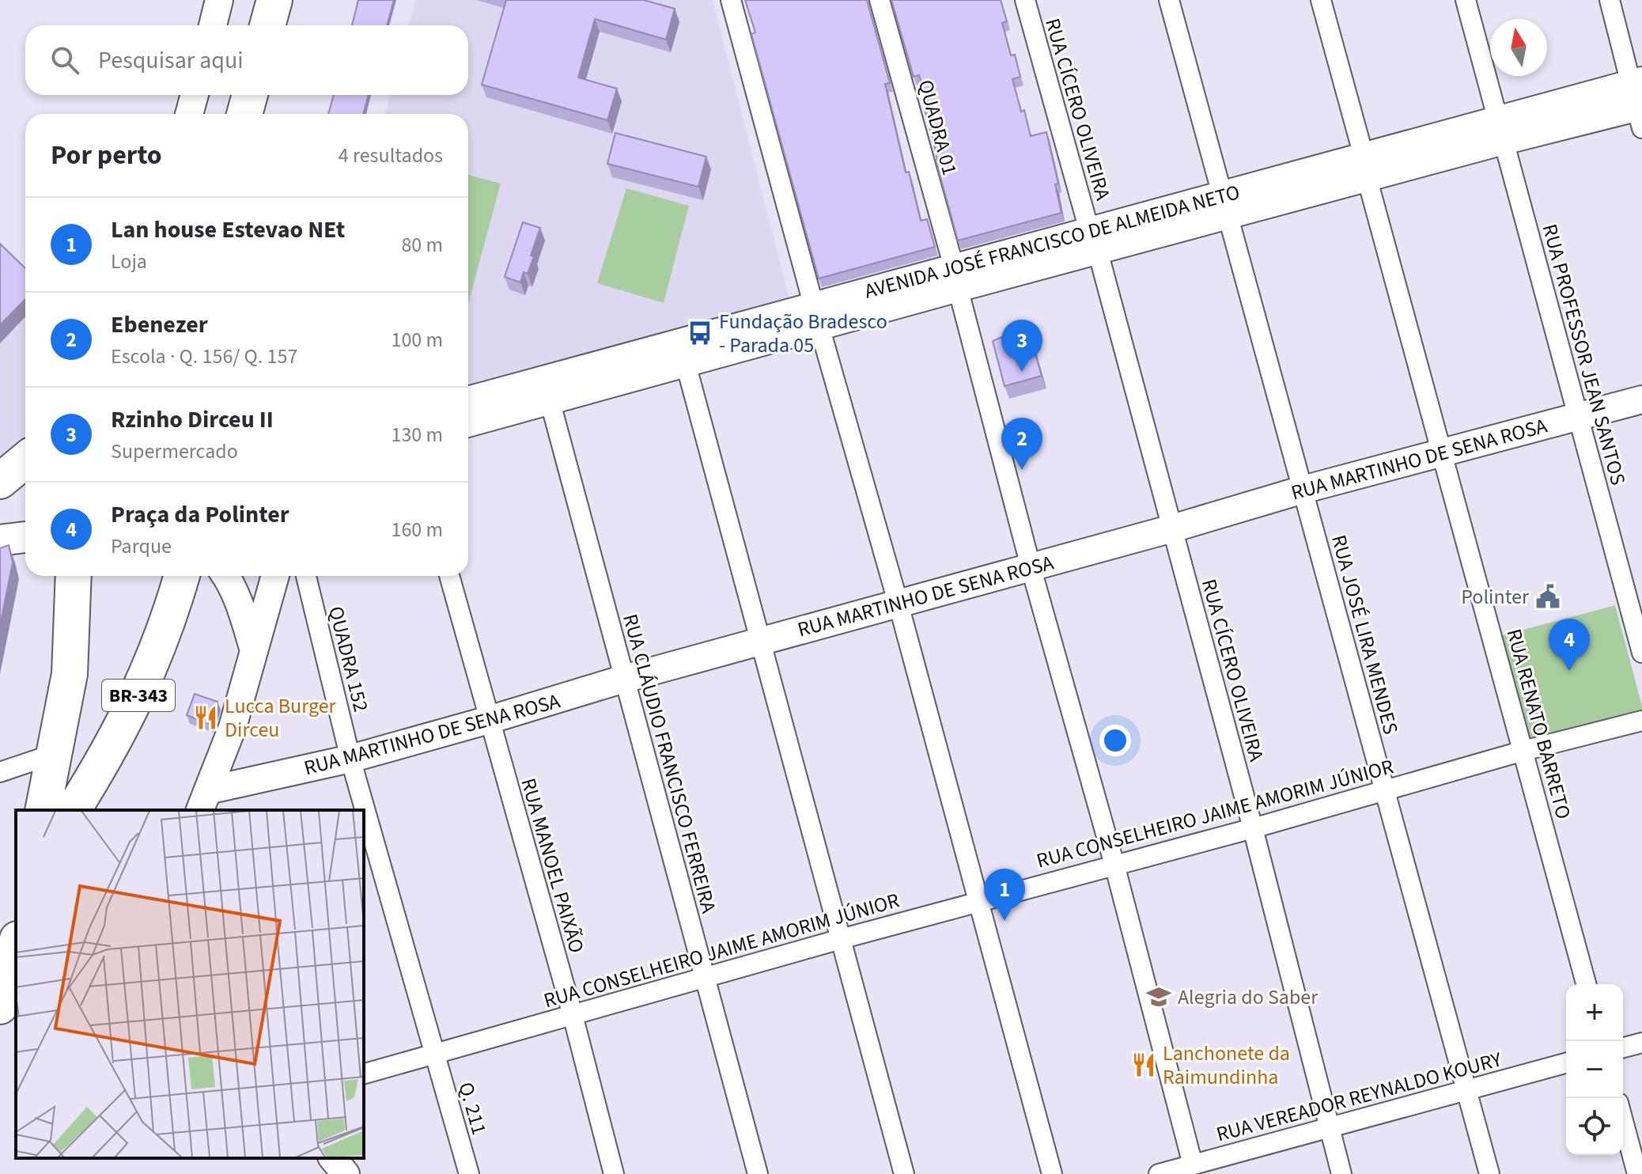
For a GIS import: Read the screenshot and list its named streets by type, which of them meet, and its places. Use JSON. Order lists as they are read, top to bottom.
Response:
{
  "streets": {
    "highway": ["BR-343"],
    "street": [
      "RUA CÍCERO OLIVEIRA",
      "QUADRA 01",
      "AVENIDA JOSÉ FRANCISCO DE ALMEIDA NETO",
      "RUA PROFESSOR JEAN SANTOS",
      "RUA MARTINHO DE SENA ROSA",
      "RUA JOSÉ LIRA MENDES",
      "QUADRA 152",
      "RUA RENATO BARRETO",
      "RUA CLÁUDIO FRANCISCO FERREIRA",
      "RUA CONSELHEIRO JAIME AMORIM JÚNIOR",
      "RUA MANOEL PAIXÃO",
      "RUA VEREADOR REYNALDO KOURY",
      "Q. 211"
    ]
  },
  "crossings": [
    ["RUA CÍCERO OLIVEIRA", "AVENIDA JOSÉ FRANCISCO DE ALMEIDA NETO"],
    ["RUA CÍCERO OLIVEIRA", "RUA MARTINHO DE SENA ROSA"],
    ["RUA CÍCERO OLIVEIRA", "RUA CONSELHEIRO JAIME AMORIM JÚNIOR"],
    ["RUA CÍCERO OLIVEIRA", "RUA VEREADOR REYNALDO KOURY"],
    ["QUADRA 01", "AVENIDA JOSÉ FRANCISCO DE ALMEIDA NETO"],
    ["QUADRA 01", "RUA MARTINHO DE SENA ROSA"],
    ["QUADRA 01", "RUA CONSELHEIRO JAIME AMORIM JÚNIOR"],
    ["QUADRA 01", "RUA VEREADOR REYNALDO KOURY"],
    ["AVENIDA JOSÉ FRANCISCO DE ALMEIDA NETO", "RUA PROFESSOR JEAN SANTOS"],
    ["AVENIDA JOSÉ FRANCISCO DE ALMEIDA NETO", "RUA JOSÉ LIRA MENDES"],
    ["AVENIDA JOSÉ FRANCISCO DE ALMEIDA NETO", "RUA RENATO BARRETO"],
    ["AVENIDA JOSÉ FRANCISCO DE ALMEIDA NETO", "RUA CLÁUDIO FRANCISCO FERREIRA"],
    ["RUA PROFESSOR JEAN SANTOS", "RUA MARTINHO DE SENA ROSA"],
    ["RUA MARTINHO DE SENA ROSA", "RUA JOSÉ LIRA MENDES"],
    ["RUA MARTINHO DE SENA ROSA", "QUADRA 152"],
    ["RUA MARTINHO DE SENA ROSA", "RUA RENATO BARRETO"],
    ["RUA MARTINHO DE SENA ROSA", "RUA CLÁUDIO FRANCISCO FERREIRA"],
    ["RUA MARTINHO DE SENA ROSA", "RUA MANOEL PAIXÃO"],
    ["RUA JOSÉ LIRA MENDES", "RUA CONSELHEIRO JAIME AMORIM JÚNIOR"],
    ["RUA JOSÉ LIRA MENDES", "RUA VEREADOR REYNALDO KOURY"],
    ["QUADRA 152", "RUA CONSELHEIRO JAIME AMORIM JÚNIOR"],
    ["QUADRA 152", "Q. 211"],
    ["RUA RENATO BARRETO", "RUA CONSELHEIRO JAIME AMORIM JÚNIOR"],
    ["RUA CLÁUDIO FRANCISCO FERREIRA", "RUA CONSELHEIRO JAIME AMORIM JÚNIOR"],
    ["RUA CONSELHEIRO JAIME AMORIM JÚNIOR", "RUA MANOEL PAIXÃO"],
    ["RUA CONSELHEIRO JAIME AMORIM JÚNIOR", "Q. 211"]
  ],
  "places": {
    "bus stop": ["Fundação Bradesco - Parada 05"],
    "public building": ["Polinter"],
    "restaurant": ["Lucca Burger Dirceu", "Lanchonete da Raimundinha"],
    "school or university": ["Alegria do Saber"]
  },
  "north": "top",
  "page": {
    "search": "Pesquisar aqui",
    "heading": ["Por perto", "4 resultados"],
    "list": [
      {
        "mark": "1",
        "name": "Lan house Estevao NEt",
        "note": "Loja",
        "value": "80 m"
      },
      {
        "mark": "2",
        "name": "Ebenezer",
        "note": "Escola · Q. 156/ Q. 157",
        "value": "100 m"
      },
      {
        "mark": "3",
        "name": "Rzinho Dirceu II",
        "note": "Supermercado",
        "value": "130 m"
      },
      {
        "mark": "4",
        "name": "Praça da Polinter",
        "note": "Parque",
        "value": "160 m"
      }
    ],
    "pins": [
      "3",
      "2",
      "4",
      "1"
    ],
    "map_buttons": ["+", "−"]
  }
}
